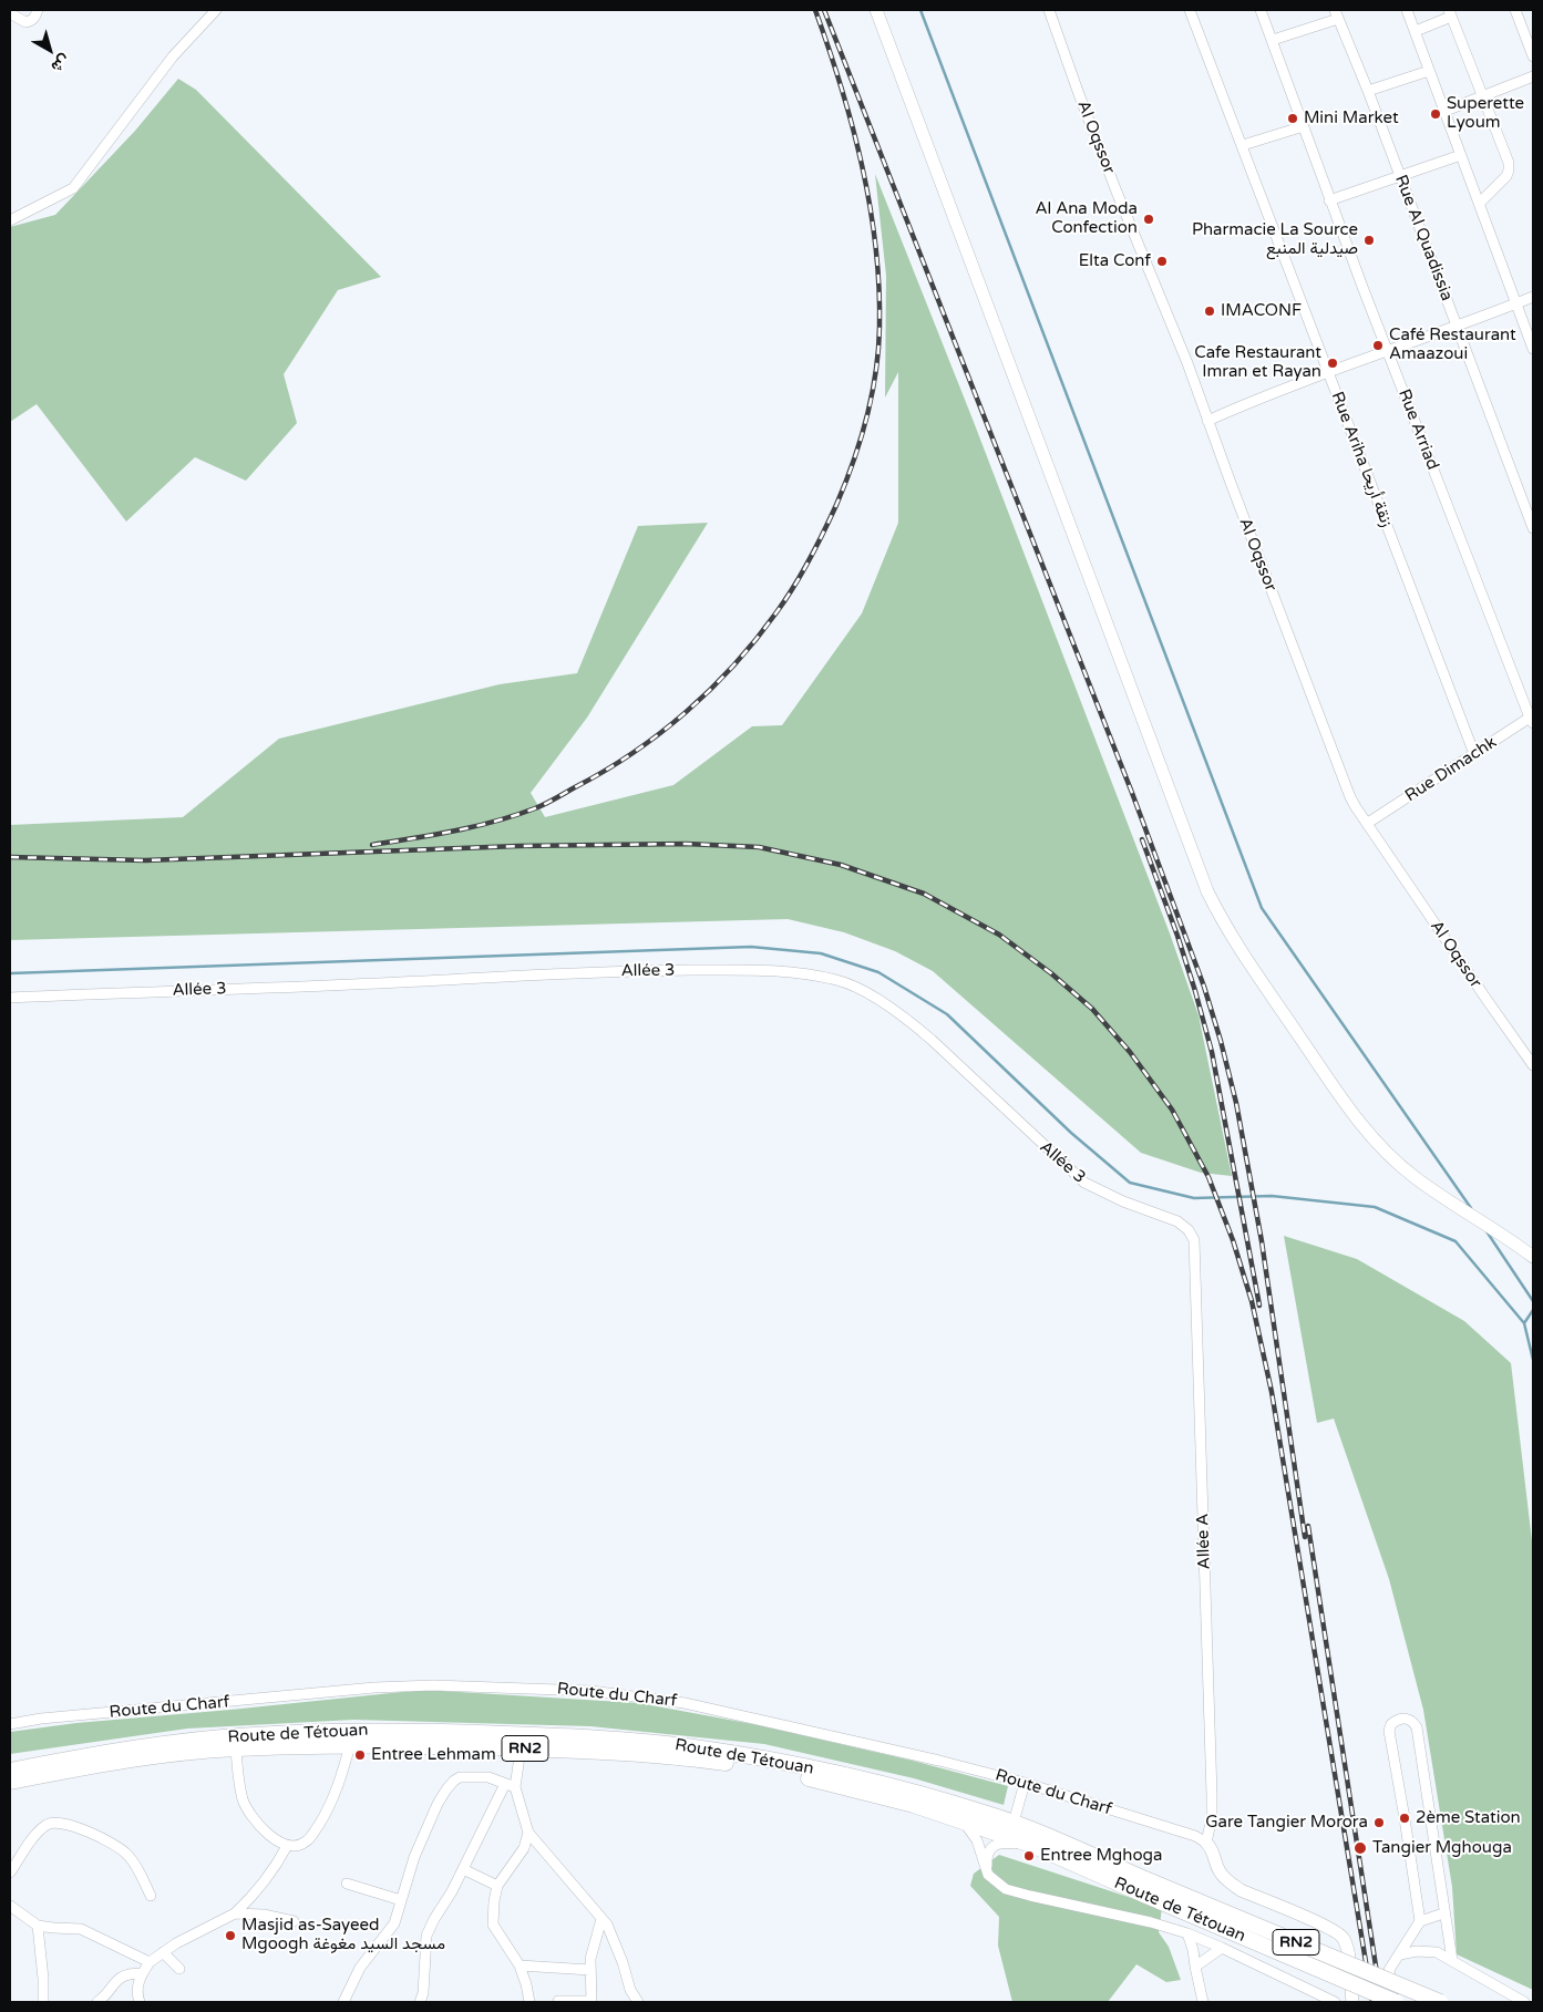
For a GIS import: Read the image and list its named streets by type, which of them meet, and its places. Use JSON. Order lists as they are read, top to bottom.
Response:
{
  "streets": {
    "highway": ["Route de Tétouan", "RN2"],
    "street": [
      "Al Oqssor",
      "Rue Al Quadissia",
      "Rue Arriad",
      "Rue Ariha زنقة أريحا",
      "Rue Dimachk",
      "Allée 3",
      "Allée A",
      "Route du Charf"
    ]
  },
  "crossings": [
    ["Al Oqssor", "Rue Dimachk"],
    ["Rue Arriad", "Rue Dimachk"],
    ["Rue Ariha زنقة أريحا", "Rue Dimachk"],
    ["Allée 3", "Allée A"],
    ["Allée A", "Route du Charf"]
  ],
  "places": [
    "Superette Lyoum",
    "Mini Market",
    "Al Ana Moda Confection",
    "Pharmacie La Source صيدلية المنبع",
    "Elta Conf",
    "IMACONF",
    "Café Restaurant Amaazoui",
    "Cafe Restaurant Imran et Rayan",
    "Entree Lehmam",
    "2ème Station",
    "Gare Tangier Morora",
    "Tangier Mghouga",
    "Entree Mghoga",
    "Masjid as-Sayeed Mgoogh مسجد السيد مغوغة"
  ],
  "north": "bottom right"
}
